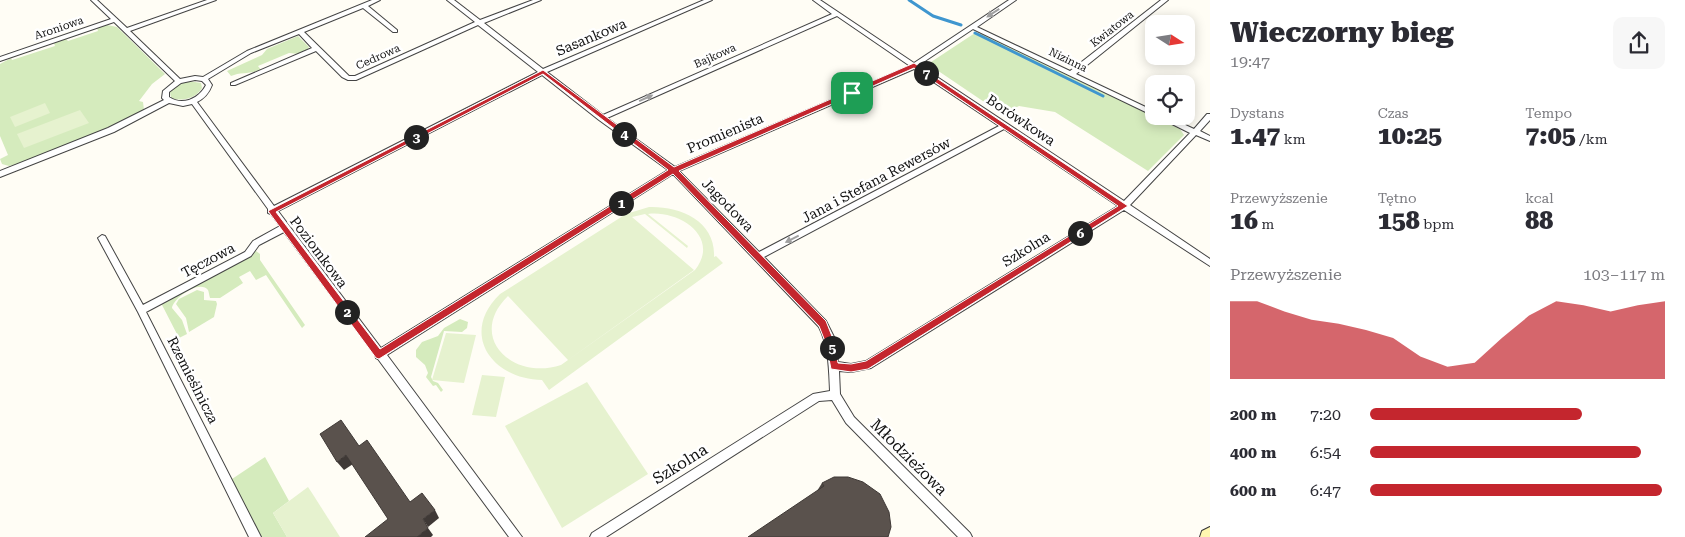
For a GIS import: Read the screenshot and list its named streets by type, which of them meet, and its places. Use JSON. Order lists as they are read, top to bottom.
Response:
{
  "streets": {
    "street": [
      "Aroniowa",
      "Kwiatowa",
      "Sasankowa",
      "Bajkowa",
      "Cedrowa",
      "Nizinna",
      "Borówkowa",
      "Promienista",
      "Jana i Stefana Rewersów",
      "Jagodowa",
      "Szkolna",
      "Poziomkowa",
      "Tęczowa",
      "Rzemieślnicza",
      "Młodzieżowa"
    ]
  },
  "crossings": [
    ["Kwiatowa", "Nizinna"],
    ["Sasankowa", "Jagodowa"],
    ["Sasankowa", "Poziomkowa"],
    ["Bajkowa", "Borówkowa"],
    ["Bajkowa", "Jagodowa"],
    ["Cedrowa", "Jagodowa"],
    ["Nizinna", "Promienista"],
    ["Borówkowa", "Promienista"],
    ["Borówkowa", "Jana i Stefana Rewersów"],
    ["Borówkowa", "Szkolna"],
    ["Promienista", "Jagodowa"],
    ["Promienista", "Poziomkowa"],
    ["Jana i Stefana Rewersów", "Jagodowa"],
    ["Jagodowa", "Szkolna"],
    ["Jagodowa", "Młodzieżowa"],
    ["Szkolna", "Młodzieżowa"],
    ["Poziomkowa", "Tęczowa"],
    ["Tęczowa", "Rzemieślnicza"]
  ],
  "one_way": ["Bajkowa", "Jana i Stefana Rewersów"],
  "north": "right",
  "page": {
    "heading": ["Wieczorny bieg", "19:47"],
    "pins": [
      "7",
      "4",
      "3",
      "1",
      "6",
      "2",
      "5"
    ],
    "stats": [
      ["Dystans", "1.47 km"],
      ["Czas", "10:25"],
      ["Tempo", "7:05 /km"],
      ["Przewyższenie", "16 m"],
      ["Tętno", "158 bpm"],
      ["kcal", "88"]
    ],
    "chart": ["Przewyższenie", "103–117 m"],
    "list": [
      {
        "name": "200 m",
        "note": "7:20"
      },
      {
        "name": "400 m",
        "note": "6:54"
      },
      {
        "name": "600 m",
        "note": "6:47"
      }
    ]
  }
}
